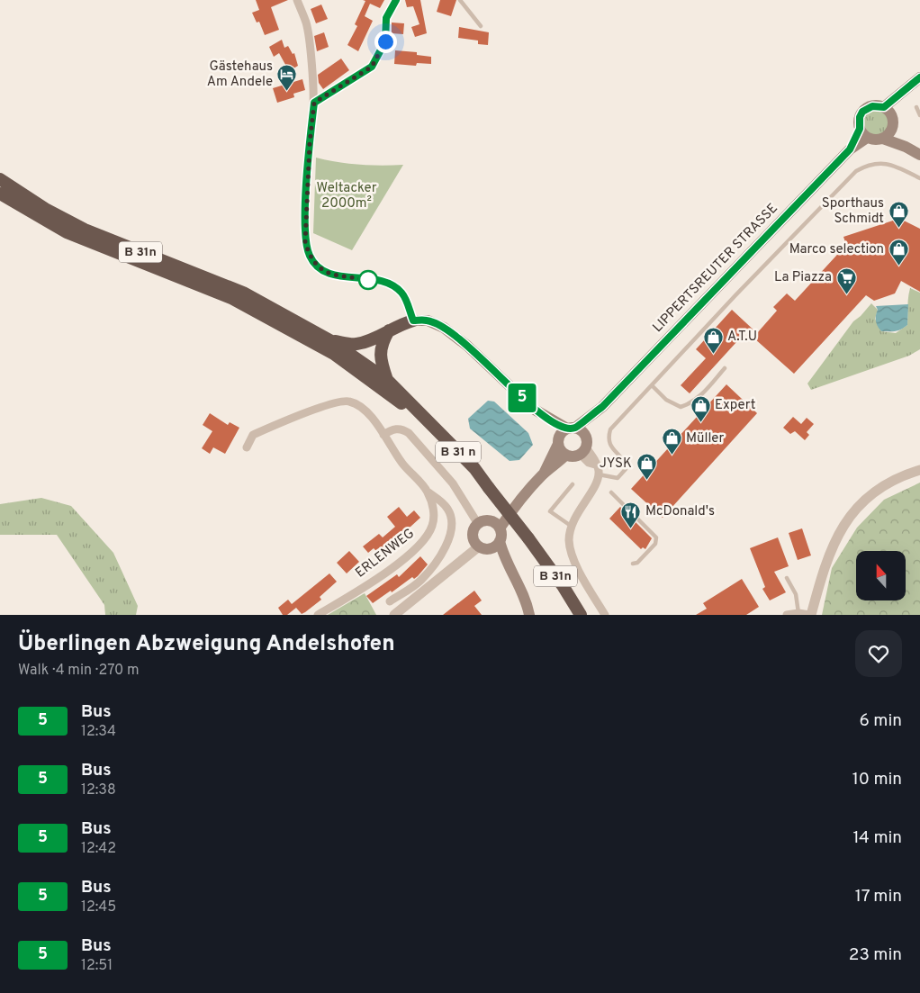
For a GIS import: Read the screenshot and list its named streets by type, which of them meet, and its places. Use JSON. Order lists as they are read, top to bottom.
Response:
{
  "streets": {
    "highway": ["B 31n", "B 31 n"],
    "main road": ["LIPPERTSREUTER STRASSE"],
    "street": ["ERLENWEG"]
  },
  "crossings": [
    ["B 31n", "B 31 n"]
  ],
  "parks": ["Weltacker 2000m²"],
  "places": {
    "hotel": ["Gästehaus Am Andele"],
    "shop": [
      "Sporthaus Schmidt",
      "Marco selection",
      "A.T.U",
      "Expert",
      "Müller",
      "JYSK"
    ],
    "supermarket": ["La Piazza"],
    "restaurant": ["McDonald's"]
  },
  "lines": ["bus line 5"],
  "north": "top",
  "page": {
    "on_map": "5",
    "heading": ["Überlingen Abzweigung Andelshofen", "Walk · 4 min · 270 m"],
    "list": [
      {
        "mark": "5",
        "name": "Bus",
        "note": "12:34",
        "value": "6 min"
      },
      {
        "mark": "5",
        "name": "Bus",
        "note": "12:38",
        "value": "10 min"
      },
      {
        "mark": "5",
        "name": "Bus",
        "note": "12:42",
        "value": "14 min"
      },
      {
        "mark": "5",
        "name": "Bus",
        "note": "12:45",
        "value": "17 min"
      },
      {
        "mark": "5",
        "name": "Bus",
        "note": "12:51",
        "value": "23 min"
      }
    ]
  }
}
